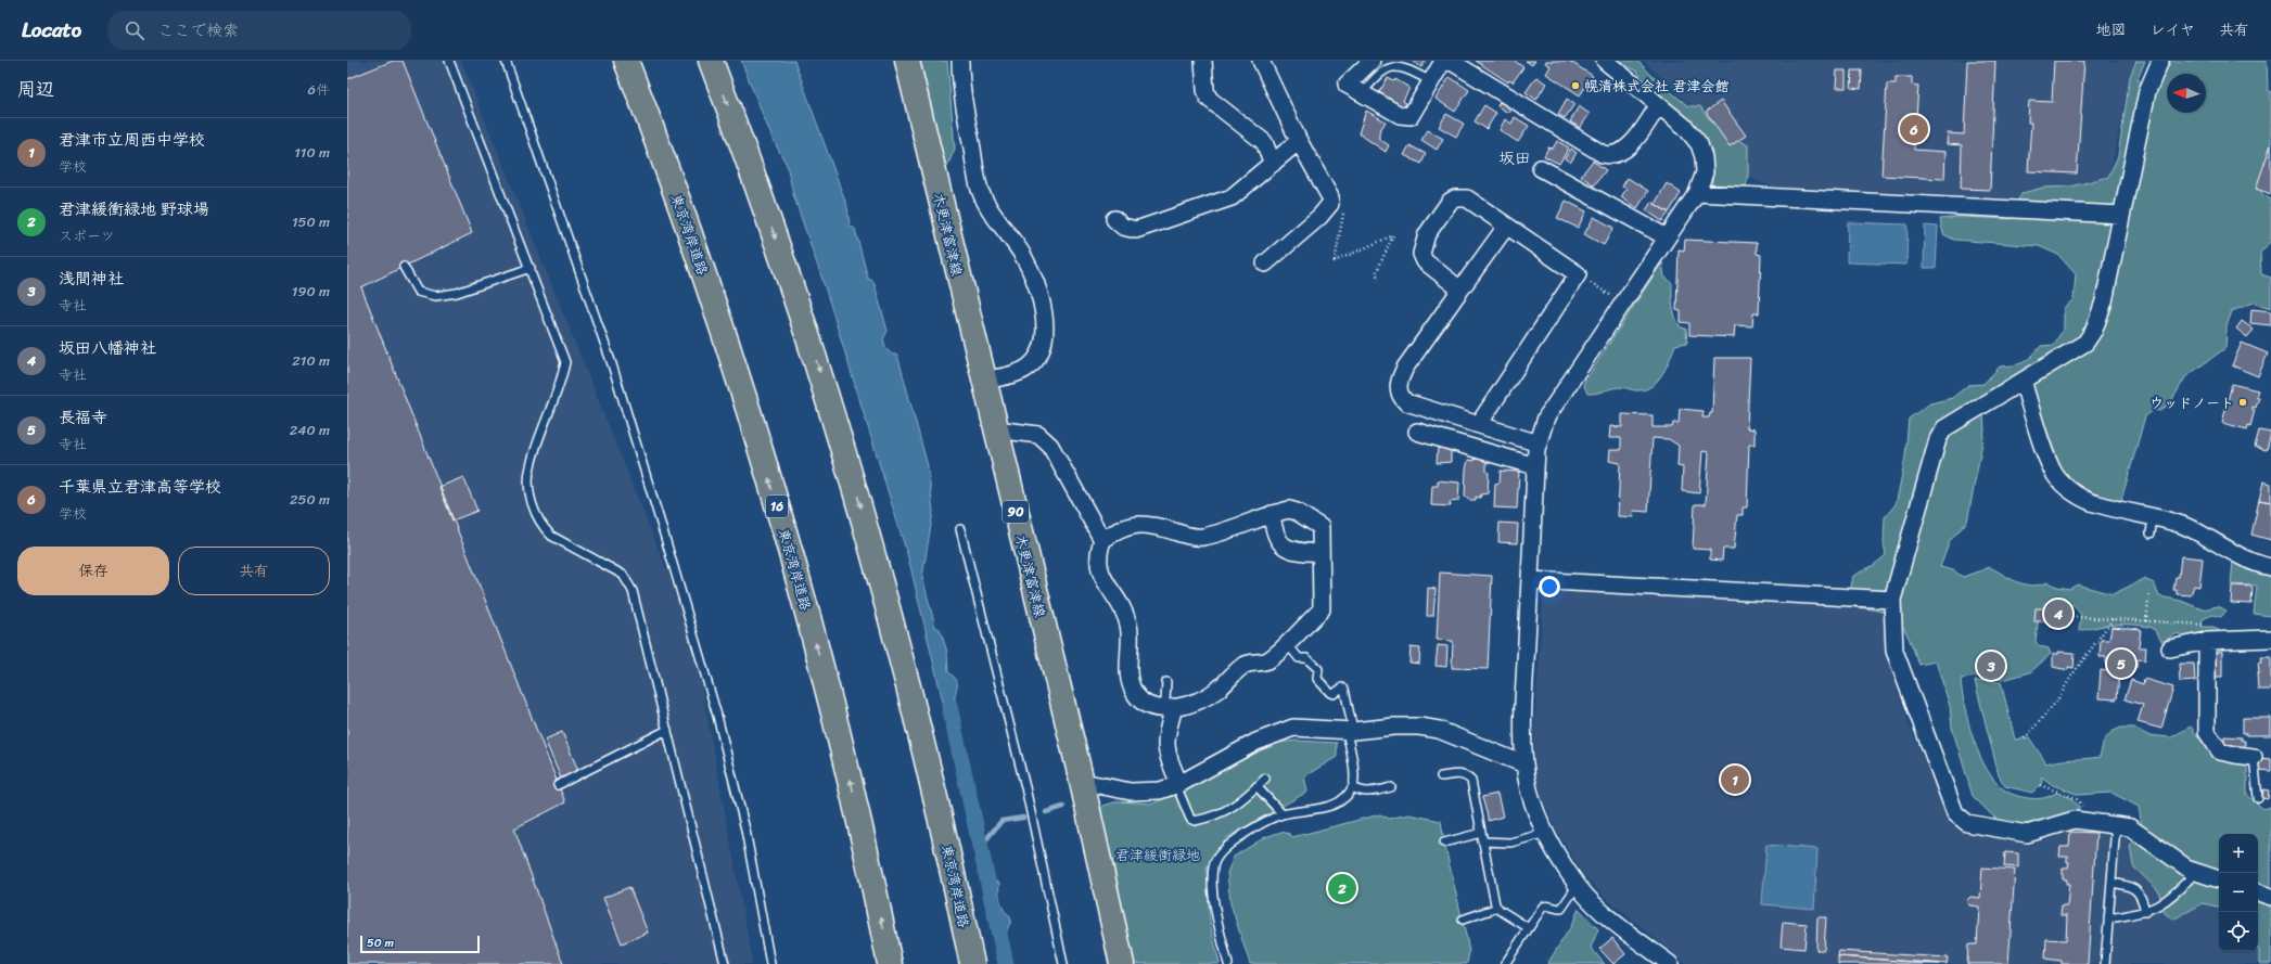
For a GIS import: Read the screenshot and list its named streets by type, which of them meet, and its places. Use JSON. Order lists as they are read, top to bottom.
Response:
{
  "streets": {
    "main road": [
      "東京湾岸道路",
      "木更津富津線",
      "16",
      "90"
    ]
  },
  "districts": ["坂田"],
  "parks": ["君津緩衝緑地"],
  "places": ["幌清株式会社 君津会館", "ウッドノート"],
  "scale_bar": "50 m",
  "north": "left",
  "page": {
    "header": "Locato",
    "search": "ここで検索",
    "nav": ["地図", "レイヤ", "共有"],
    "heading": ["周辺", "6件"],
    "pins": [
      "6",
      "4",
      "5",
      "3",
      "1",
      "2"
    ],
    "list": [
      {
        "mark": "1",
        "name": "君津市立周西中学校",
        "note": "学校",
        "value": "110 m"
      },
      {
        "mark": "2",
        "name": "君津緩衝緑地 野球場",
        "note": "スポーツ",
        "value": "150 m"
      },
      {
        "mark": "3",
        "name": "浅間神社",
        "note": "寺社",
        "value": "190 m"
      },
      {
        "mark": "4",
        "name": "坂田八幡神社",
        "note": "寺社",
        "value": "210 m"
      },
      {
        "mark": "5",
        "name": "長福寺",
        "note": "寺社",
        "value": "240 m"
      },
      {
        "mark": "6",
        "name": "千葉県立君津高等学校",
        "note": "学校",
        "value": "250 m"
      }
    ],
    "buttons": ["保存", "共有"],
    "map_buttons": ["+", "−"],
    "scale": "50 m"
  }
}
